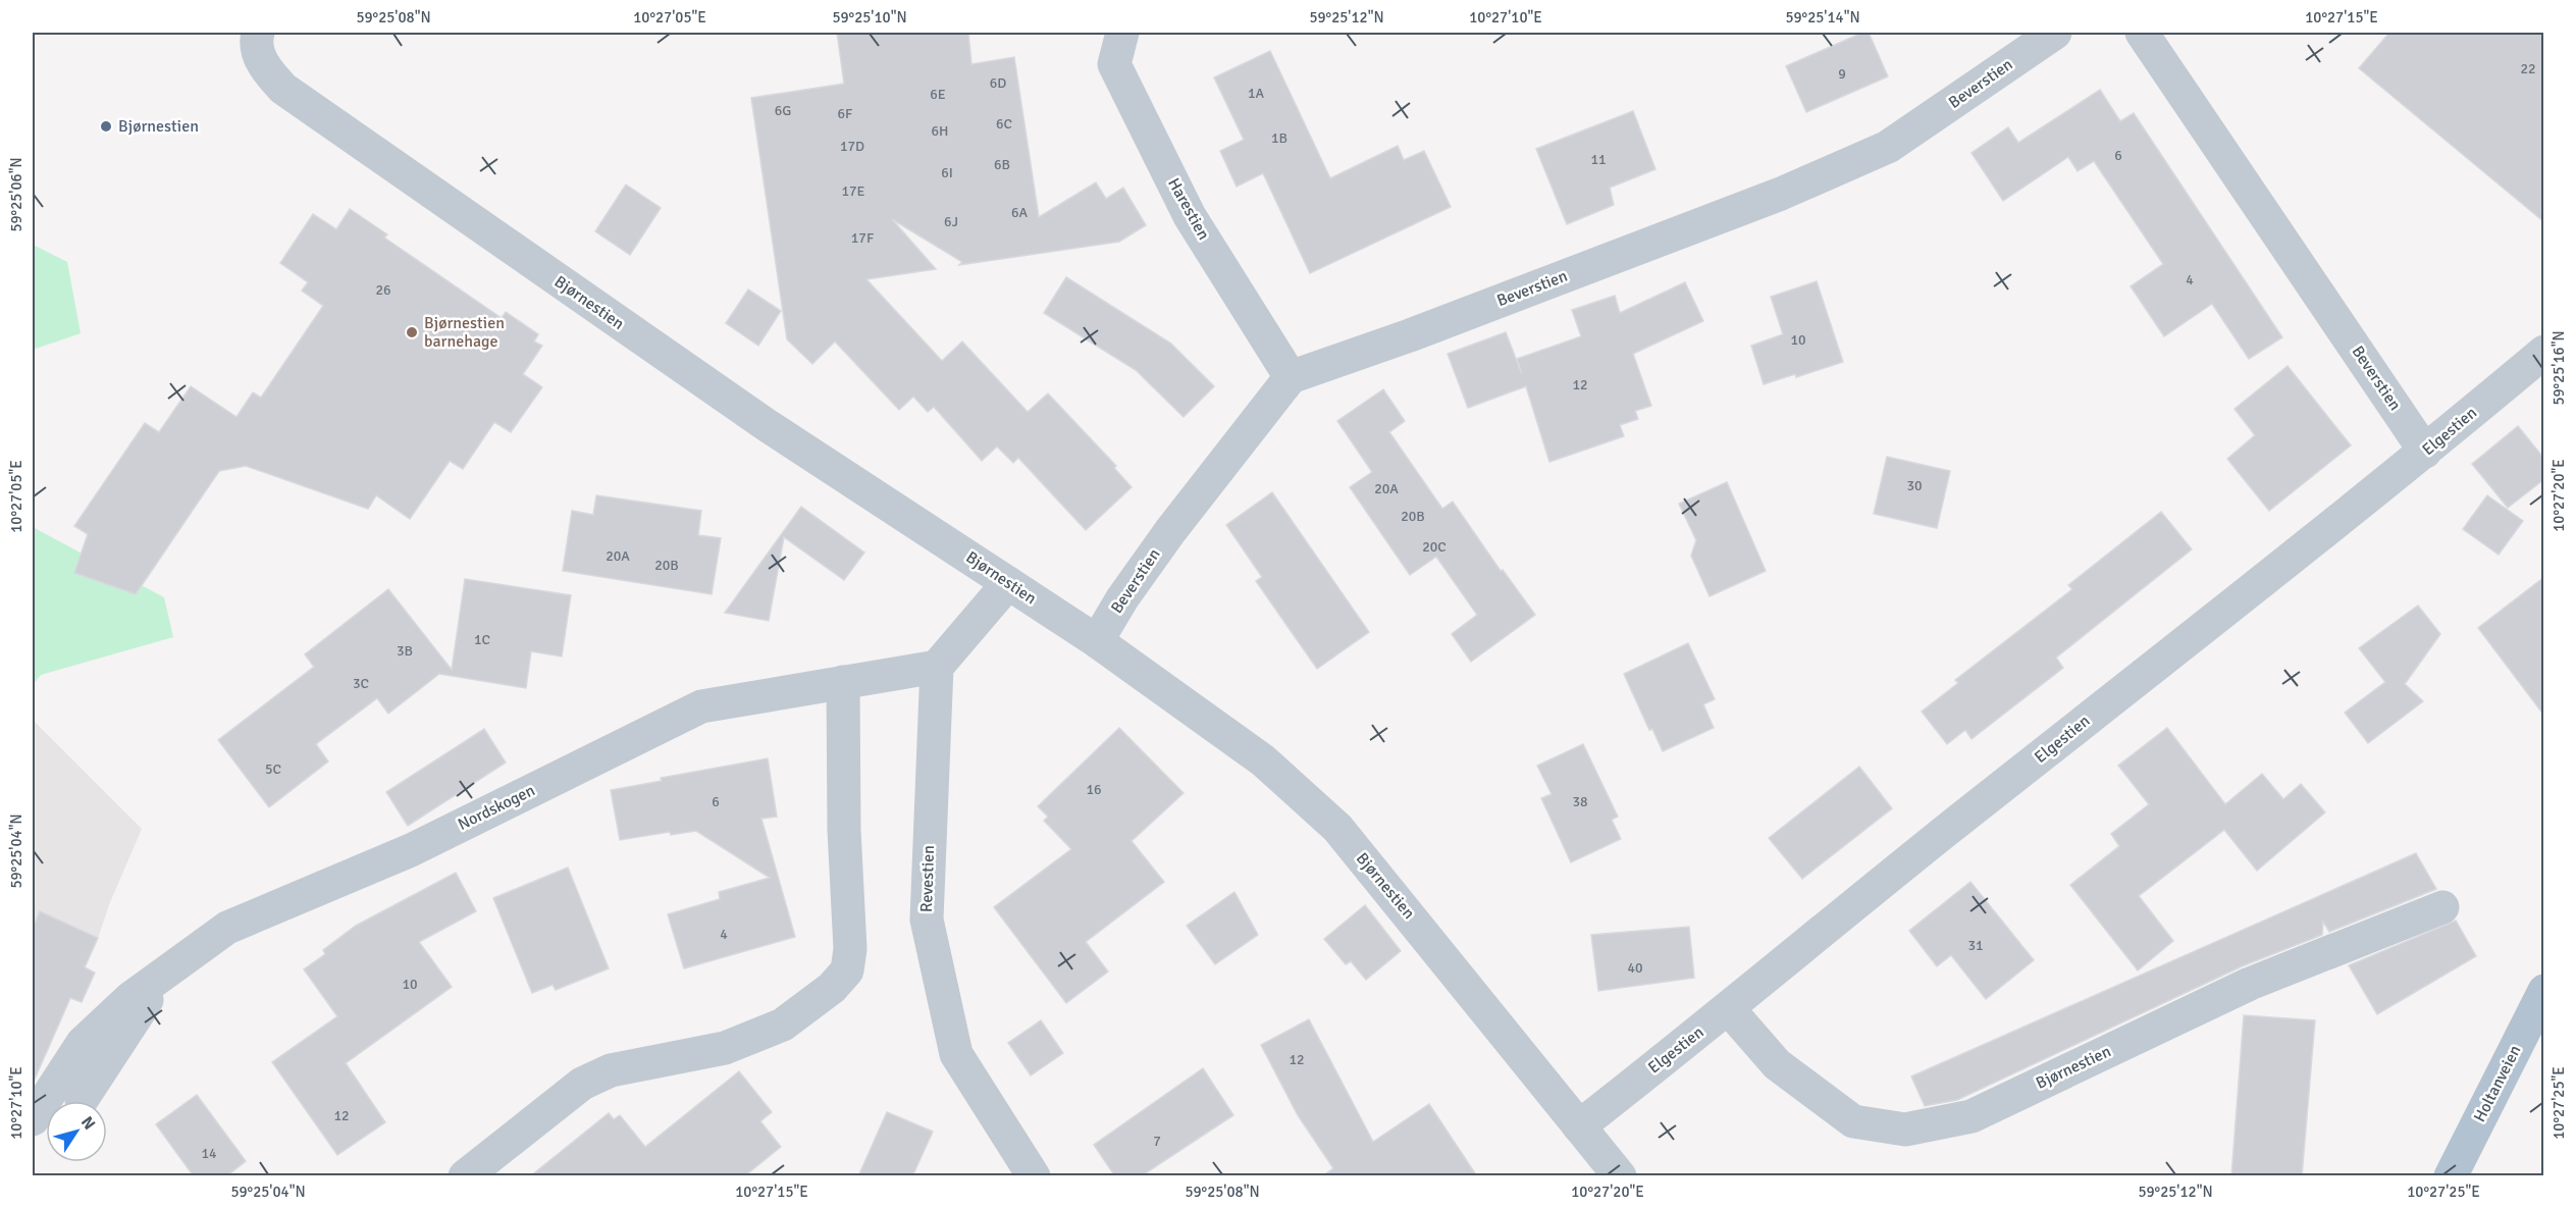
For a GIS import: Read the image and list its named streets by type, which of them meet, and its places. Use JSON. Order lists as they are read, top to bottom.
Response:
{
  "streets": {
    "main road": ["Holtanveien"],
    "street": [
      "Beverstien",
      "Harestien",
      "Bjørnestien",
      "Elgestien",
      "Nordskogen",
      "Revestien"
    ]
  },
  "crossings": [
    ["Beverstien", "Harestien"],
    ["Beverstien", "Bjørnestien"],
    ["Beverstien", "Elgestien"],
    ["Bjørnestien", "Elgestien"],
    ["Nordskogen", "Revestien"]
  ],
  "places": ["Bjørnestien", "Bjørnestien barnehage"],
  "house_numbers": [
    "22",
    "9",
    "6D",
    "1A",
    "6E",
    "6G",
    "6F",
    "6C",
    "6H",
    "1B",
    "17D",
    "6",
    "11",
    "6B",
    "6I",
    "17E",
    "6A",
    "6J",
    "17F",
    "4",
    "26",
    "10",
    "12",
    "30",
    "20A",
    "20B",
    "20C",
    "20A",
    "20B",
    "1C",
    "3B",
    "3C",
    "5C",
    "16",
    "6",
    "38",
    "4",
    "31",
    "40",
    "10",
    "12",
    "12",
    "7",
    "14"
  ],
  "north": "top right",
  "coordinates": [
    "59°25'08\"N",
    "10°27'05\"E",
    "59°25'10\"N",
    "59°25'12\"N",
    "10°27'10\"E",
    "59°25'14\"N",
    "10°27'15\"E",
    "59°25'06\"N",
    "59°25'16\"N",
    "10°27'20\"E",
    "59°25'04\"N",
    "10°27'25\"E"
  ]
}
